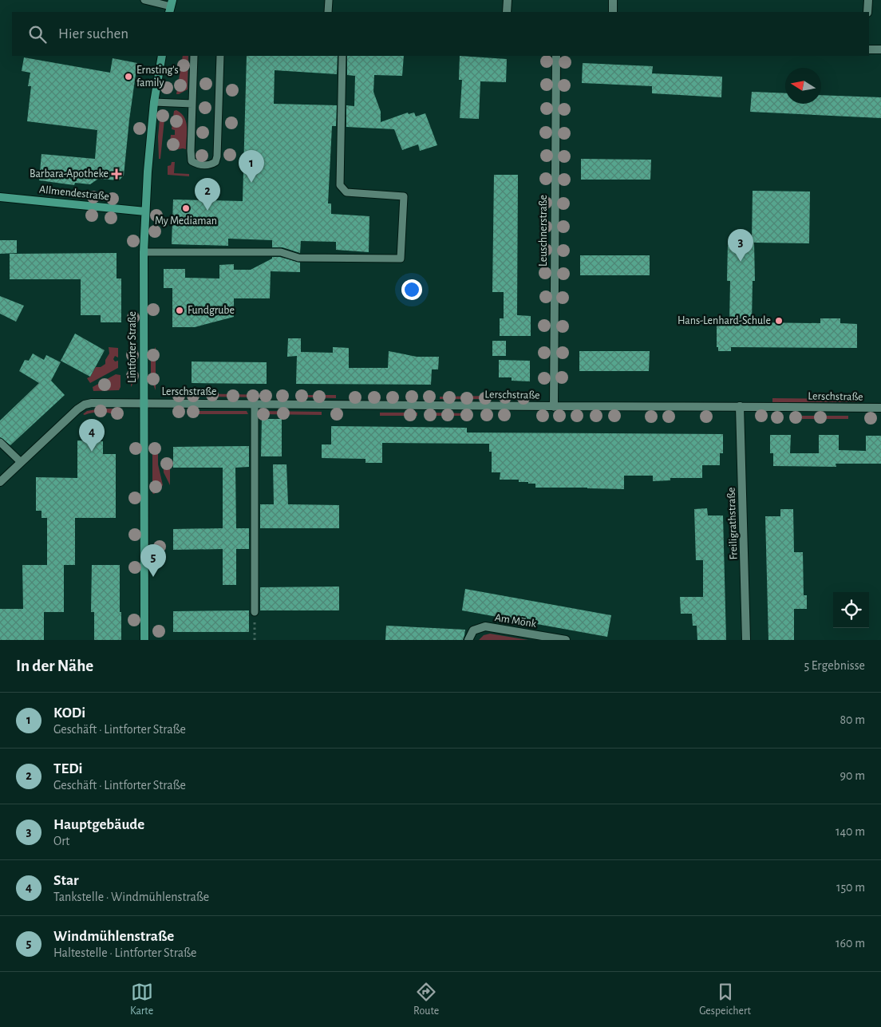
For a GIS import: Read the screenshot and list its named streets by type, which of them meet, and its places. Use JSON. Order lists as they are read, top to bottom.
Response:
{
  "streets": {
    "street": [
      "Allmendestraße",
      "Leuschnerstraße",
      "Lintforter Straße",
      "Lerschstraße",
      "Freiligrathstraße",
      "Am Mönk"
    ]
  },
  "crossings": [
    ["Allmendestraße", "Lintforter Straße"],
    ["Leuschnerstraße", "Lerschstraße"],
    ["Lintforter Straße", "Lerschstraße"],
    ["Lerschstraße", "Freiligrathstraße"]
  ],
  "places": {
    "other": [
      "Ernsting's family",
      "My Mediaman",
      "Fundgrube",
      "Hans-Lenhard-Schule"
    ],
    "health": ["Barbara-Apotheke"]
  },
  "north": "left",
  "page": {
    "search": "Hier suchen",
    "pins": [
      "1",
      "2",
      "3",
      "4",
      "5"
    ],
    "heading": ["In der Nähe", "5 Ergebnisse"],
    "list": [
      {
        "mark": "1",
        "name": "KODi",
        "note": "Geschäft · Lintforter Straße",
        "value": "80 m"
      },
      {
        "mark": "2",
        "name": "TEDi",
        "note": "Geschäft · Lintforter Straße",
        "value": "90 m"
      },
      {
        "mark": "3",
        "name": "Hauptgebäude",
        "note": "Ort",
        "value": "140 m"
      },
      {
        "mark": "4",
        "name": "Star",
        "note": "Tankstelle · Windmühlenstraße",
        "value": "150 m"
      },
      {
        "mark": "5",
        "name": "Windmühlenstraße",
        "note": "Haltestelle · Lintforter Straße",
        "value": "160 m"
      }
    ],
    "nav": ["Karte", "Route", "Gespeichert"]
  }
}
